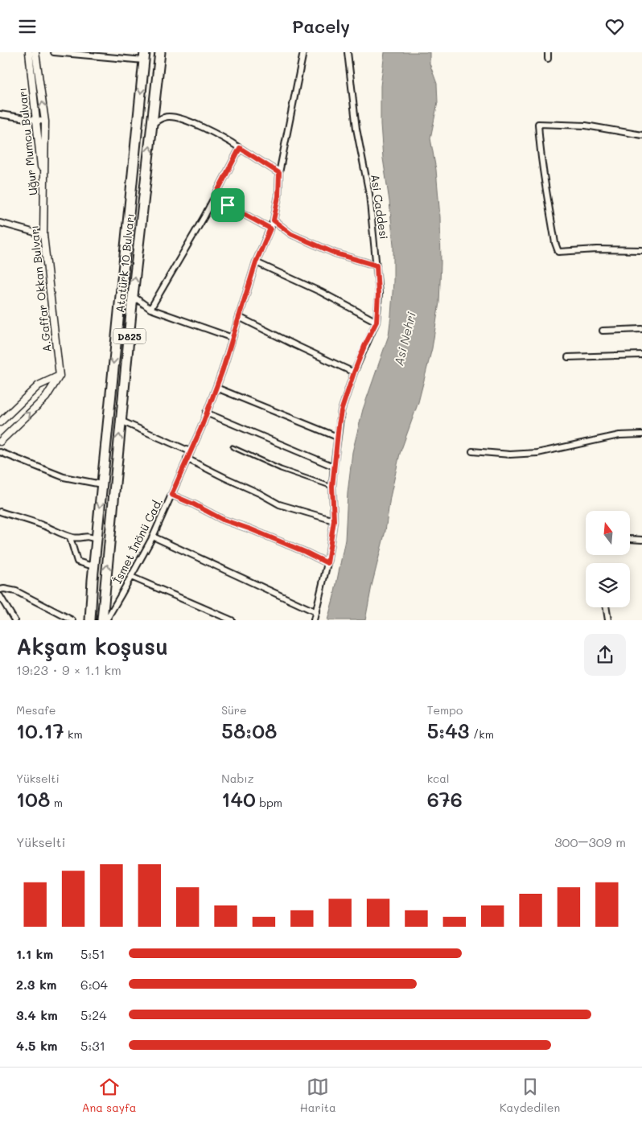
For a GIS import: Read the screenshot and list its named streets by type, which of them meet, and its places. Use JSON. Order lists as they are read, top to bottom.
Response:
{
  "streets": {
    "highway": ["Atatürk 10 Bulvarı", "D825"],
    "street": [
      "Uğur Mumcu Bulvarı",
      "Asi Caddesi",
      "A.Gaffar Okkan Bulvarı",
      "İsmet İnönü Cad."
    ]
  },
  "crossings": [
    ["Uğur Mumcu Bulvarı", "A.Gaffar Okkan Bulvarı"]
  ],
  "water": ["Asi Nehri"],
  "north": "top",
  "page": {
    "header": "Pacely",
    "heading": ["Akşam koşusu", "19:23 · 9 × 1.1 km"],
    "stats": [
      ["Mesafe", "10.17 km"],
      ["Süre", "58:08"],
      ["Tempo", "5:43 /km"],
      ["Yükselti", "108 m"],
      ["Nabız", "140 bpm"],
      ["kcal", "676"]
    ],
    "chart": ["Yükselti", "300–309 m"],
    "list": [
      {
        "name": "1.1 km",
        "note": "5:51"
      },
      {
        "name": "2.3 km",
        "note": "6:04"
      },
      {
        "name": "3.4 km",
        "note": "5:24"
      },
      {
        "name": "4.5 km",
        "note": "5:31"
      }
    ],
    "tabs": ["Ana sayfa", "Harita", "Kaydedilen"]
  }
}
